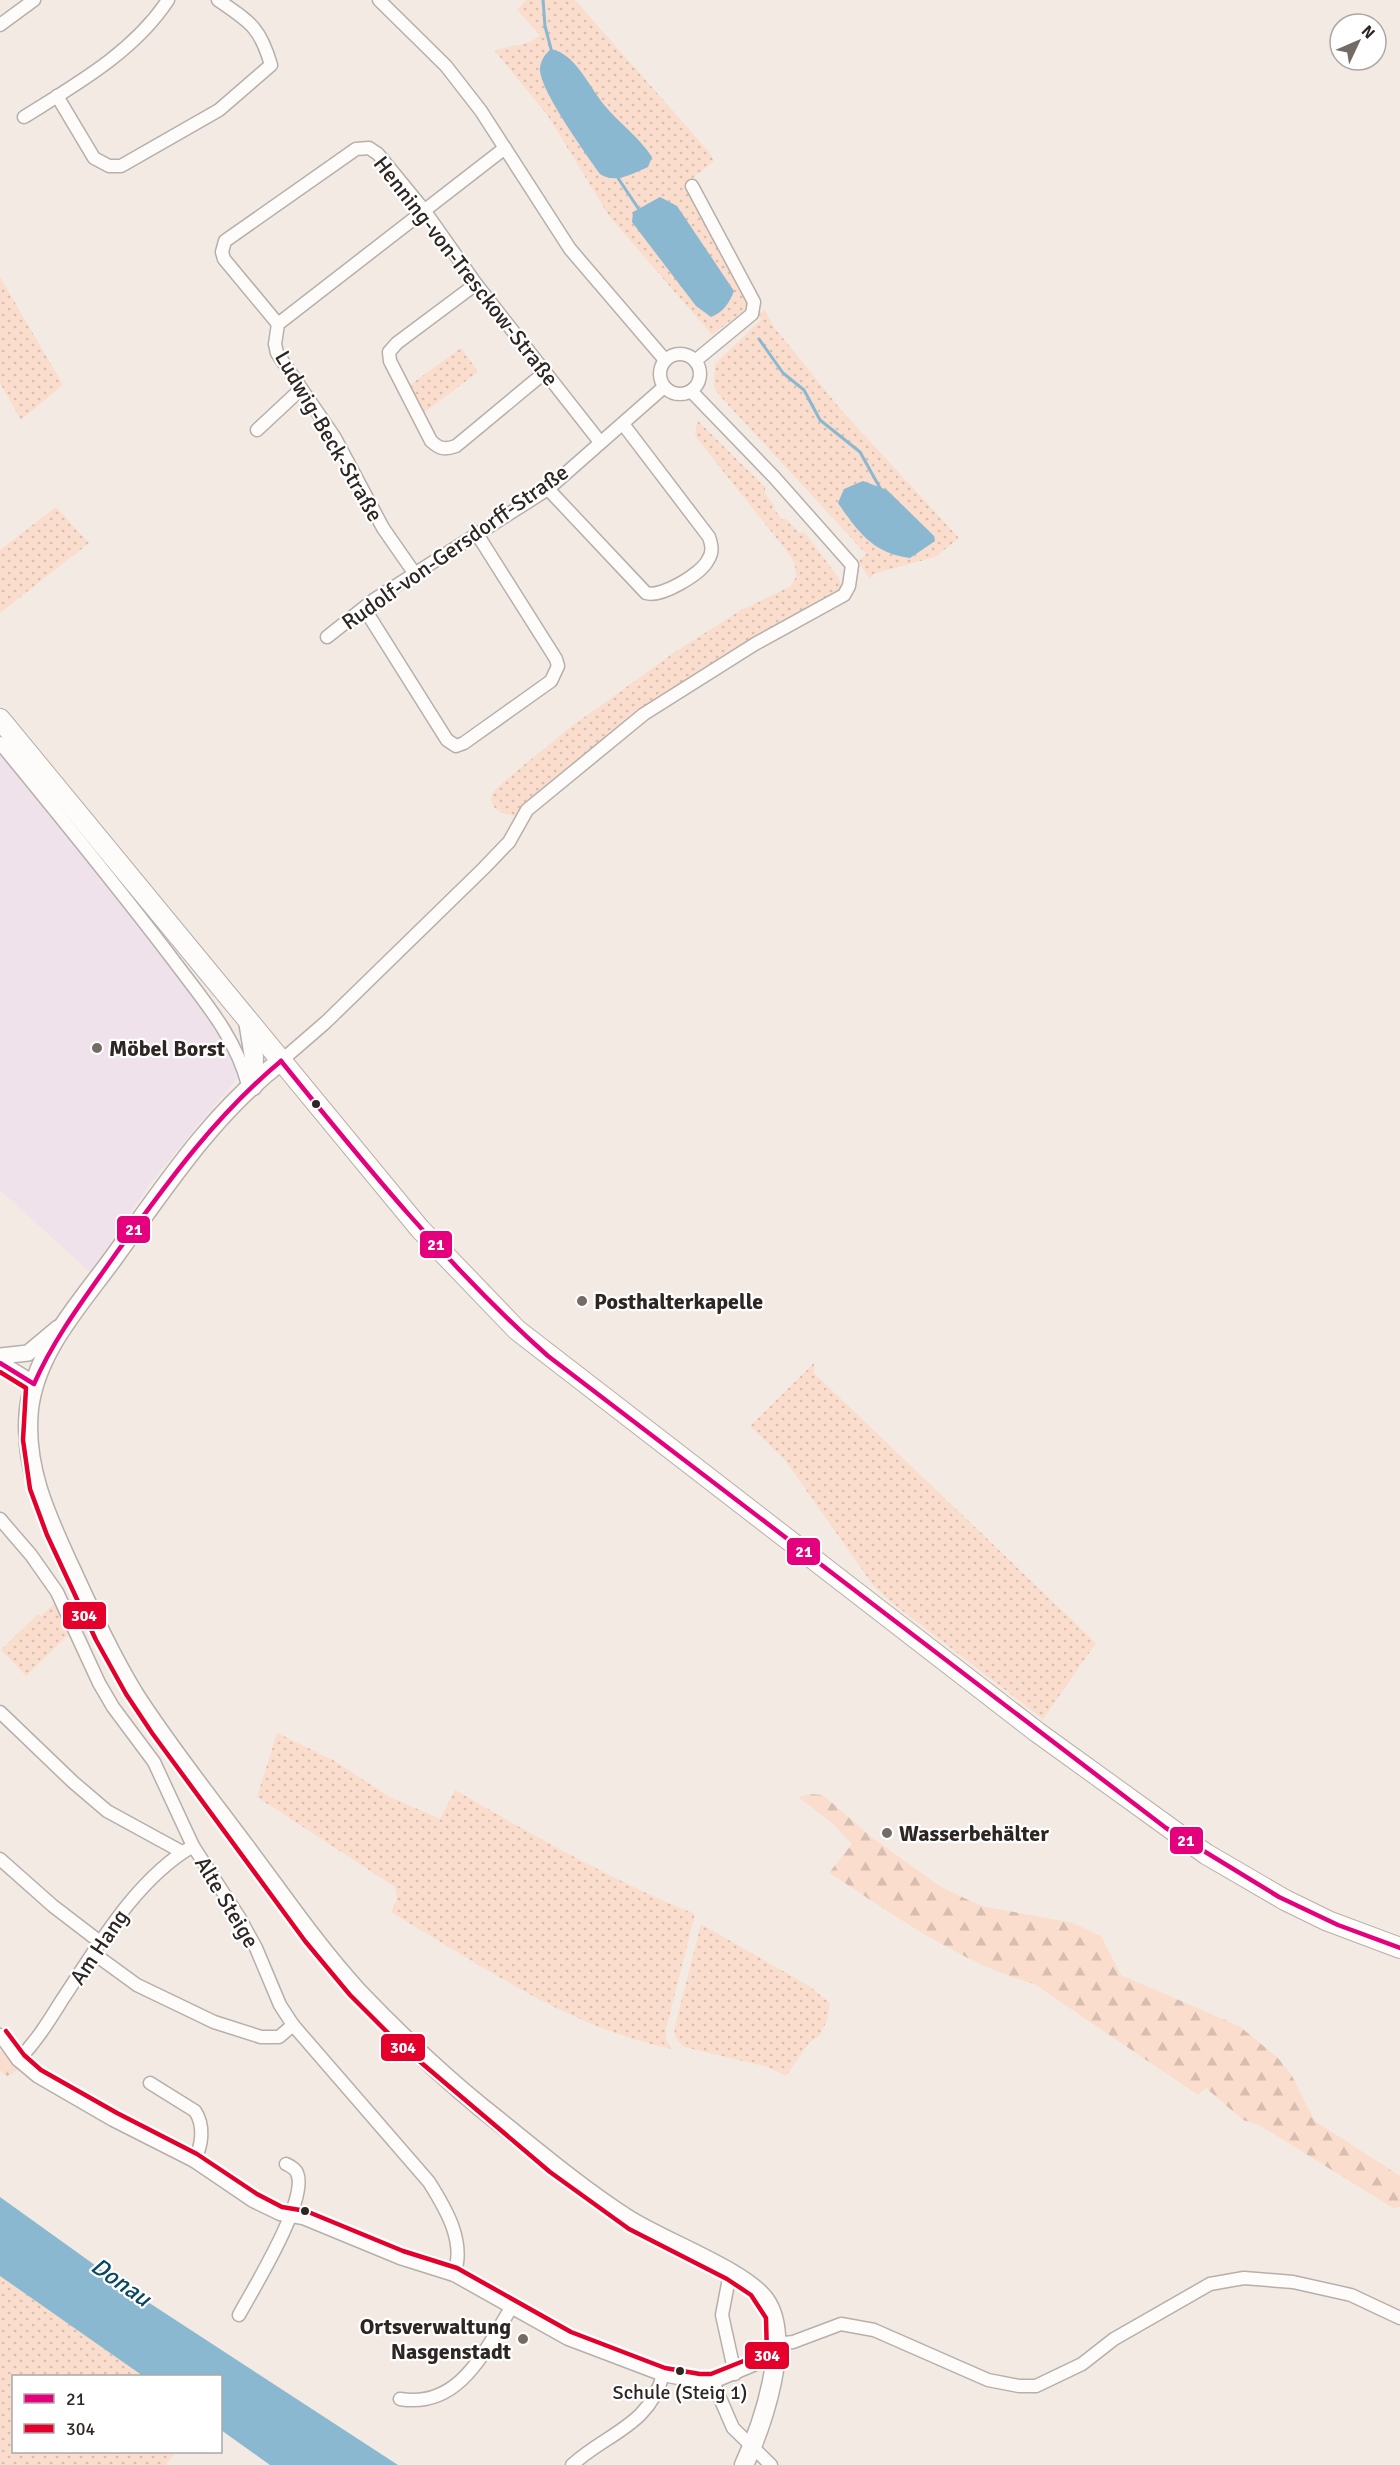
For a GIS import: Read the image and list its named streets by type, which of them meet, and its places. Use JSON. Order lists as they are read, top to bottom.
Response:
{
  "streets": {
    "street": [
      "Henning-von-Tresckow-Straße",
      "Ludwig-Beck-Straße",
      "Rudolf-von-Gersdorff-Straße",
      "Alte Steige",
      "Am Hang"
    ]
  },
  "crossings": [
    ["Henning-von-Tresckow-Straße", "Ludwig-Beck-Straße"],
    ["Henning-von-Tresckow-Straße", "Rudolf-von-Gersdorff-Straße"],
    ["Ludwig-Beck-Straße", "Rudolf-von-Gersdorff-Straße"],
    ["Alte Steige", "Am Hang"]
  ],
  "water": ["Donau"],
  "places": [
    "Möbel Borst",
    "Posthalterkapelle",
    "Wasserbehälter",
    "Ortsverwaltung Nasgenstadt",
    "Schule (Steig 1)"
  ],
  "lines": ["transit line 21", "transit line 304"],
  "legend": ["21", "304"],
  "north": "top right"
}
